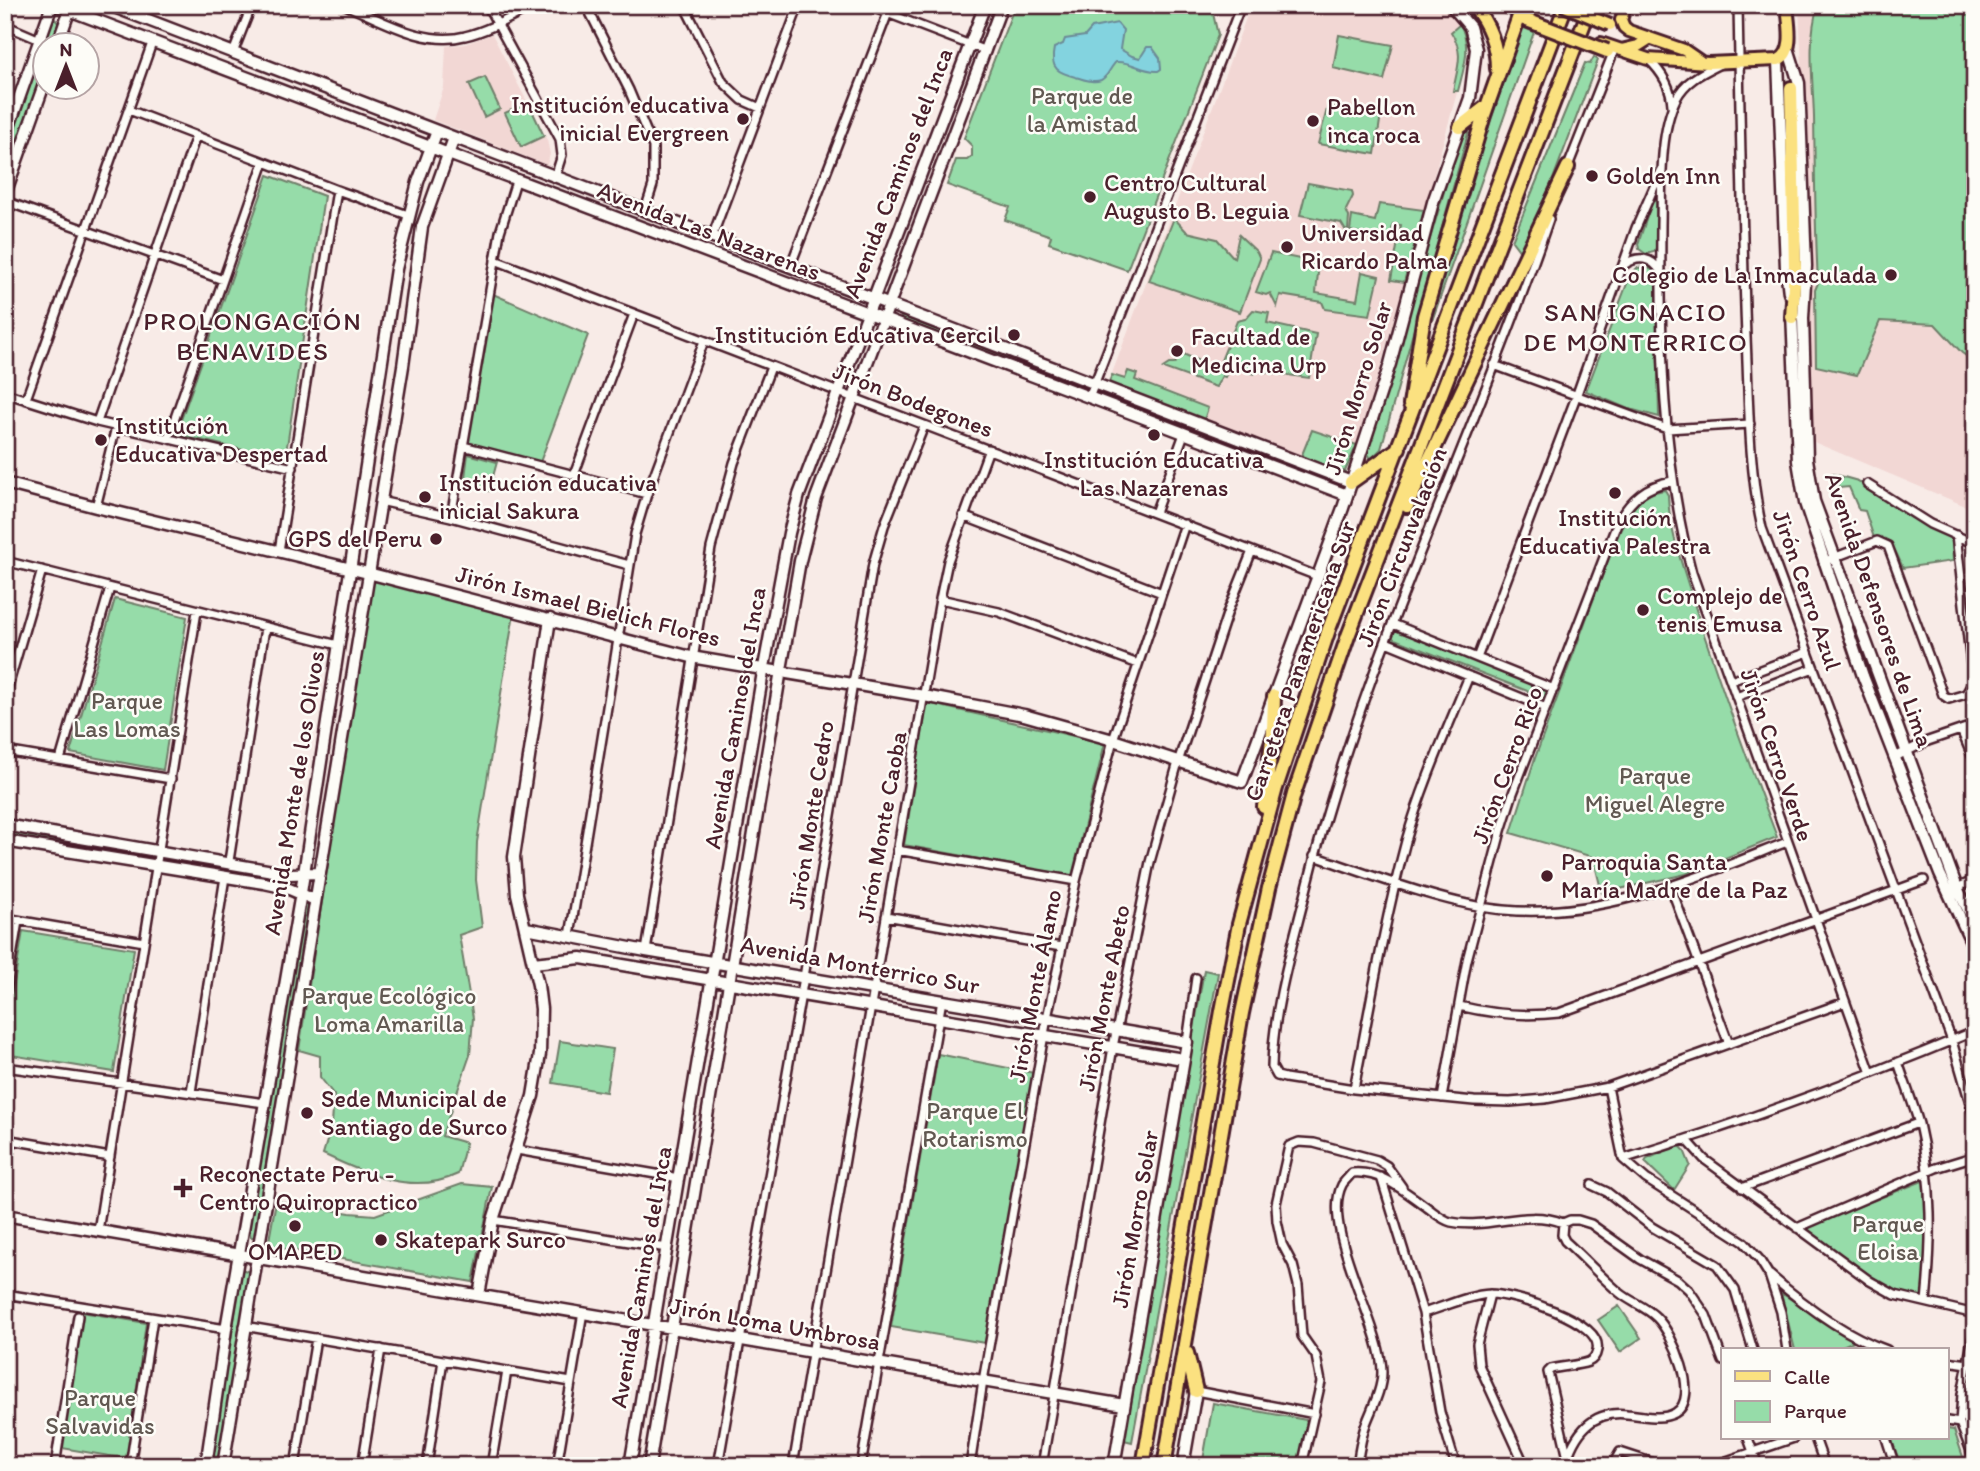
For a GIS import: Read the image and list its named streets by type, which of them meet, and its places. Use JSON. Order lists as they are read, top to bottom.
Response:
{
  "streets": {
    "highway": ["Carretera Panamericana Sur"],
    "main road": ["Avenida Defensores de Lima"],
    "street": [
      "Avenida Caminos del Inca",
      "Avenida Las Nazarenas",
      "Jirón Morro Solar",
      "Jirón Bodegones",
      "Jirón Circunvalación",
      "Jirón Cerro Azul",
      "Jirón Ismael Bielich Flores",
      "Jirón Cerro Verde",
      "Jirón Cerro Rico",
      "Avenida Monte de los Olivos",
      "Jirón Monte Cedro",
      "Jirón Monte Caoba",
      "Avenida Monterrico Sur",
      "Jirón Monte Álamo",
      "Jirón Monte Abeto",
      "Jirón Loma Umbrosa"
    ]
  },
  "crossings": [
    ["Avenida Caminos del Inca", "Avenida Las Nazarenas"],
    ["Avenida Caminos del Inca", "Jirón Bodegones"],
    ["Avenida Caminos del Inca", "Jirón Ismael Bielich Flores"],
    ["Avenida Caminos del Inca", "Avenida Monterrico Sur"],
    ["Avenida Caminos del Inca", "Jirón Loma Umbrosa"],
    ["Avenida Las Nazarenas", "Jirón Morro Solar"],
    ["Avenida Las Nazarenas", "Avenida Monte de los Olivos"],
    ["Jirón Morro Solar", "Jirón Bodegones"],
    ["Jirón Morro Solar", "Jirón Ismael Bielich Flores"],
    ["Jirón Morro Solar", "Avenida Monterrico Sur"],
    ["Jirón Morro Solar", "Jirón Loma Umbrosa"],
    ["Jirón Bodegones", "Jirón Monte Cedro"],
    ["Jirón Bodegones", "Jirón Monte Caoba"],
    ["Jirón Bodegones", "Jirón Monte Álamo"],
    ["Jirón Bodegones", "Jirón Monte Abeto"],
    ["Jirón Ismael Bielich Flores", "Avenida Monte de los Olivos"],
    ["Jirón Ismael Bielich Flores", "Jirón Monte Cedro"],
    ["Jirón Ismael Bielich Flores", "Jirón Monte Caoba"],
    ["Jirón Ismael Bielich Flores", "Jirón Monte Álamo"],
    ["Jirón Ismael Bielich Flores", "Jirón Monte Abeto"],
    ["Jirón Cerro Verde", "Jirón Cerro Rico"],
    ["Avenida Monte de los Olivos", "Jirón Loma Umbrosa"],
    ["Jirón Monte Cedro", "Avenida Monterrico Sur"],
    ["Jirón Monte Cedro", "Jirón Loma Umbrosa"],
    ["Jirón Monte Caoba", "Avenida Monterrico Sur"],
    ["Jirón Monte Caoba", "Jirón Loma Umbrosa"],
    ["Avenida Monterrico Sur", "Jirón Monte Álamo"],
    ["Avenida Monterrico Sur", "Jirón Monte Abeto"],
    ["Jirón Monte Álamo", "Jirón Loma Umbrosa"],
    ["Jirón Monte Abeto", "Jirón Loma Umbrosa"]
  ],
  "districts": ["SAN IGNACIO DE MONTERRICO", "PROLONGACIÓN BENAVIDES"],
  "parks": [
    "Parque de la Amistad",
    "Parque Las Lomas",
    "Parque Miguel Alegre",
    "Parque Ecológico Loma Amarilla",
    "Parque El Rotarismo",
    "Parque Eloisa",
    "Parque Salvavidas"
  ],
  "places": {
    "other": [
      "Institución educativa inicial Evergreen",
      "Pabellon inca roca",
      "Golden Inn",
      "Centro Cultural Augusto B. Leguia",
      "Universidad Ricardo Palma",
      "Colegio de La Inmaculada",
      "Institución Educativa Cercil",
      "Facultad de Medicina Urp",
      "Institución Educativa Las Nazarenas",
      "Institución Educativa Despertad",
      "Institución Educativa Palestra",
      "Institución educativa inicial Sakura",
      "GPS del Peru",
      "Complejo de tenis Emusa",
      "Parroquia Santa María Madre de la Paz",
      "Sede Municipal de Santiago de Surco",
      "OMAPED",
      "Skatepark Surco"
    ],
    "health": ["Reconectate Peru - Centro Quiropractico"]
  },
  "legend": ["Calle", "Parque"],
  "north": "top"
}
